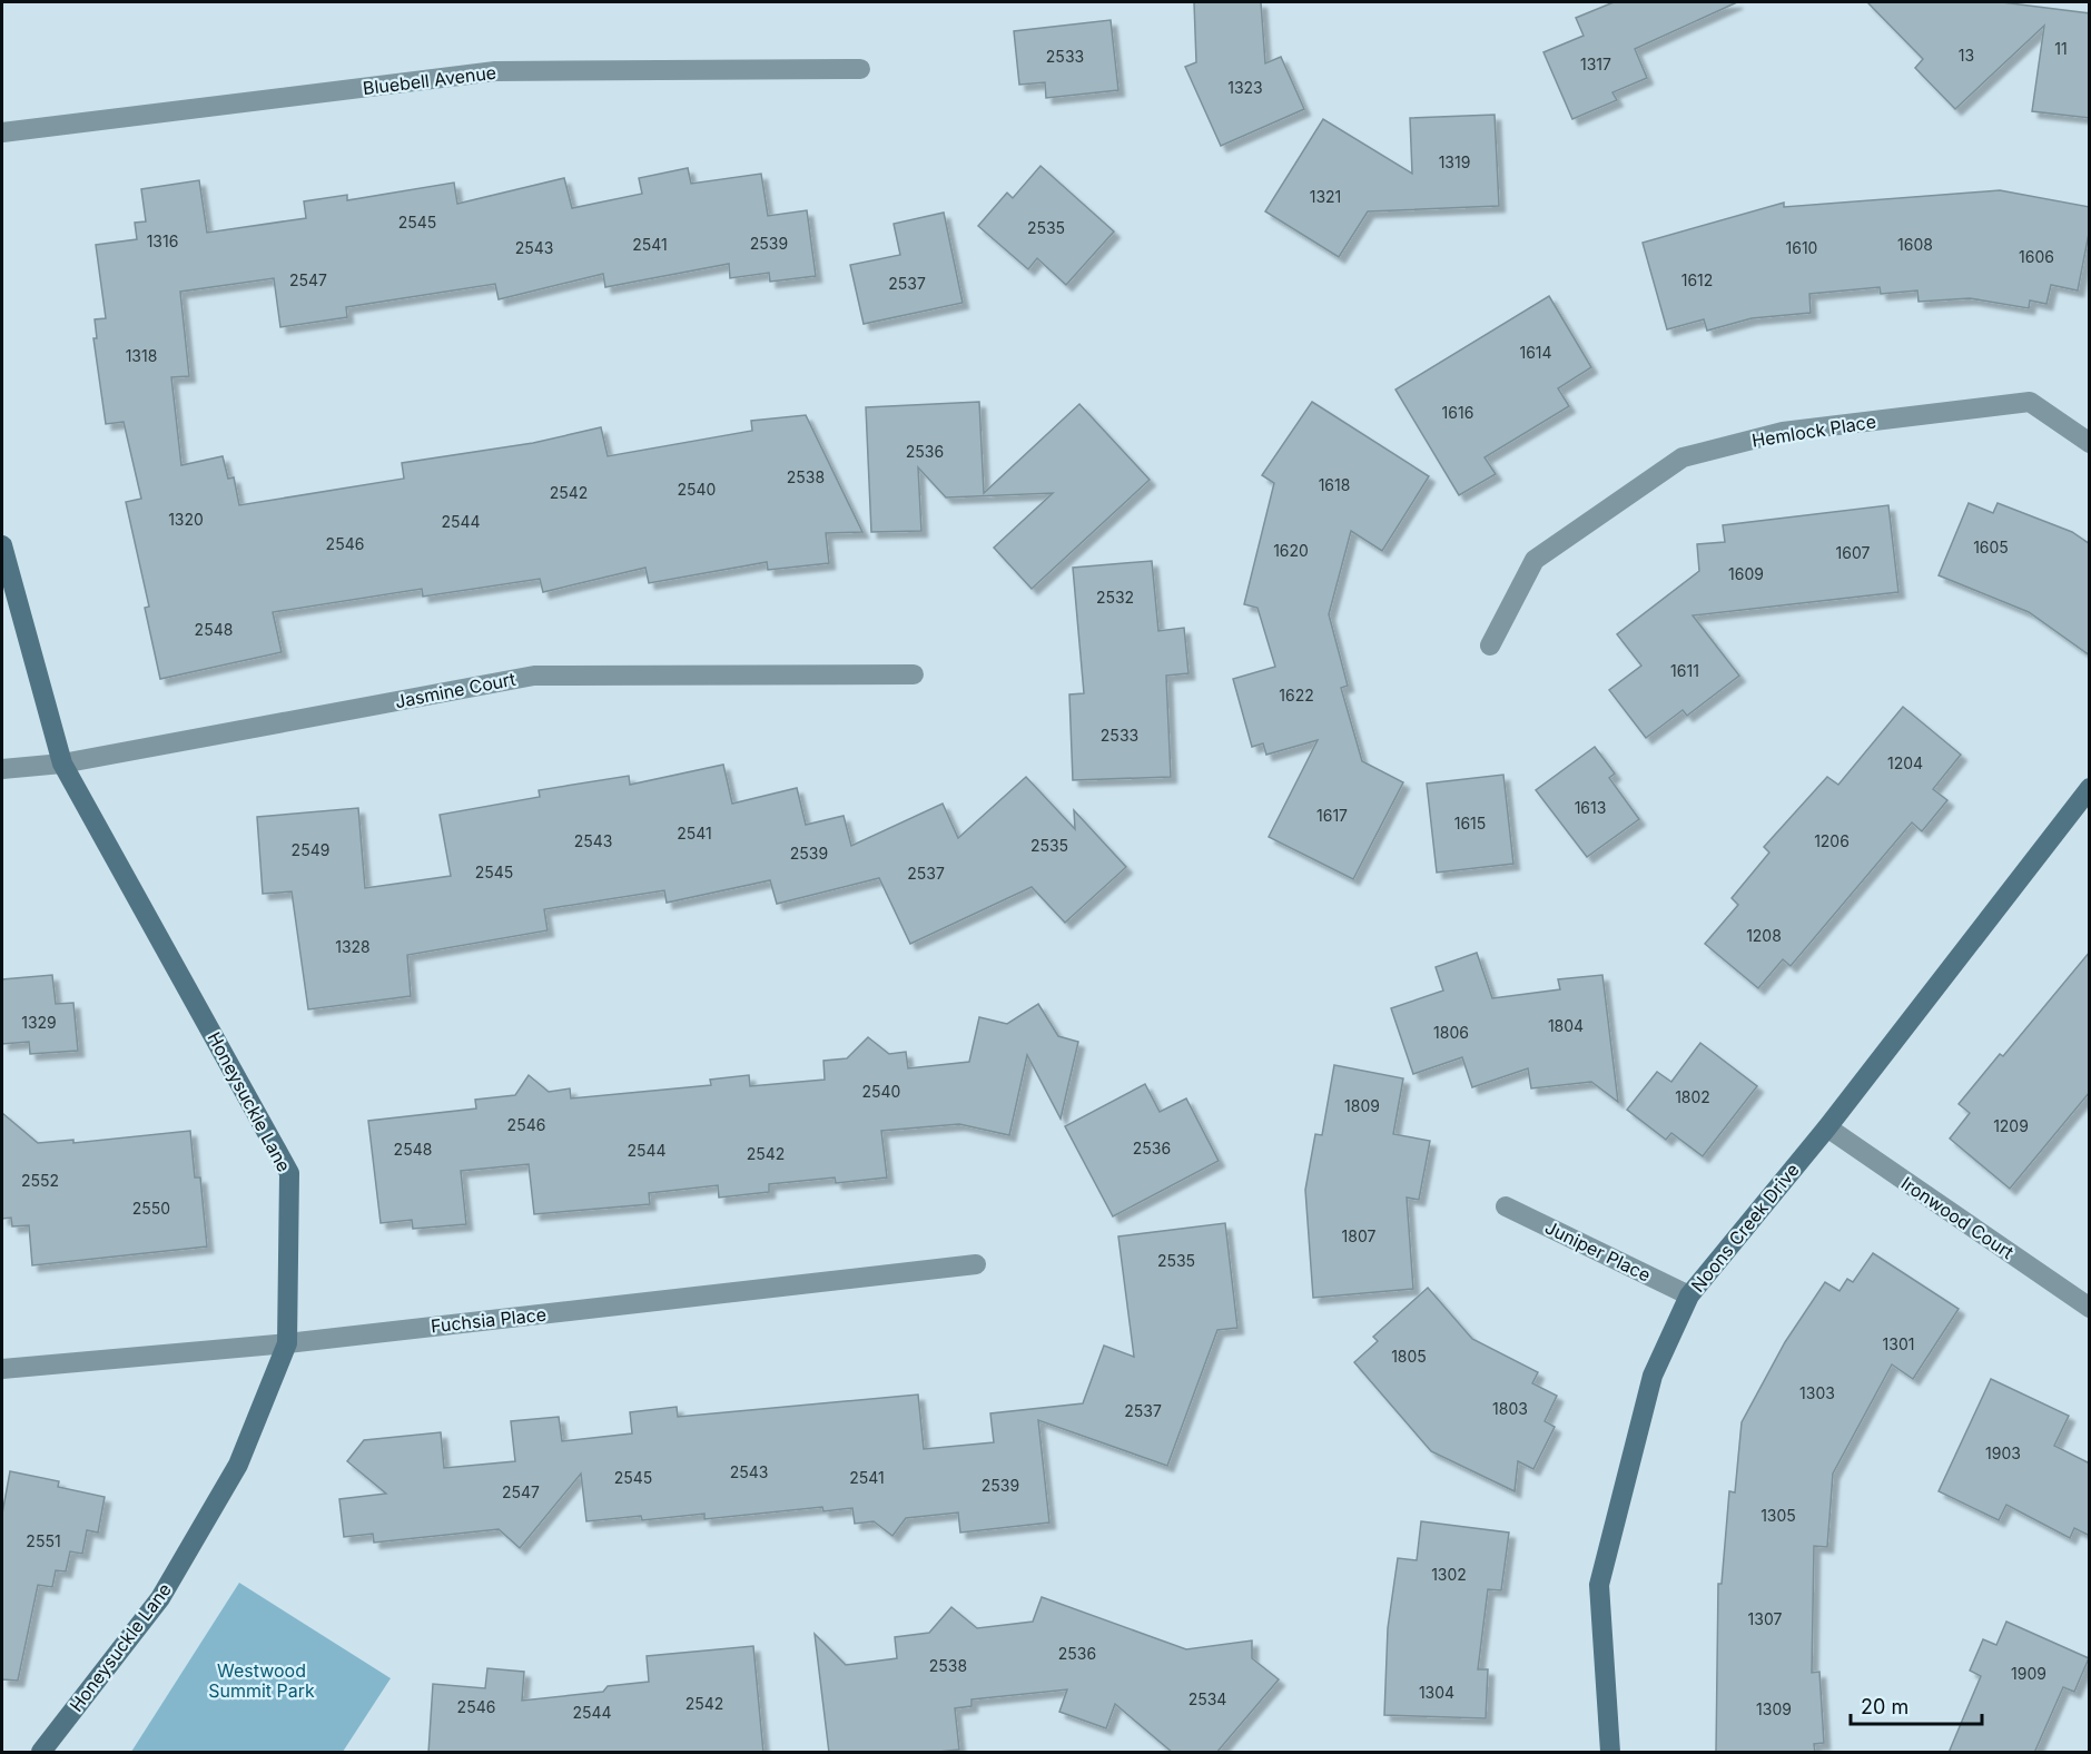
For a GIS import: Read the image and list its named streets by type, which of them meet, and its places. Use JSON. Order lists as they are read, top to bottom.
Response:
{
  "streets": {
    "street": [
      "Bluebell Avenue",
      "Hemlock Place",
      "Jasmine Court",
      "Honeysuckle Lane",
      "Ironwood Court",
      "Noons Creek Drive",
      "Juniper Place",
      "Fuchsia Place"
    ]
  },
  "crossings": [
    ["Jasmine Court", "Honeysuckle Lane"],
    ["Honeysuckle Lane", "Fuchsia Place"],
    ["Ironwood Court", "Noons Creek Drive"],
    ["Noons Creek Drive", "Juniper Place"]
  ],
  "parks": ["Westwood Summit Park"],
  "house_numbers": [
    "11",
    "13",
    "2533",
    "1317",
    "1323",
    "1319",
    "1321",
    "2545",
    "2535",
    "1316",
    "2539",
    "2541",
    "1608",
    "2543",
    "1610",
    "1606",
    "2547",
    "1612",
    "2537",
    "1614",
    "1318",
    "1616",
    "2536",
    "2538",
    "1618",
    "2540",
    "2542",
    "1320",
    "2544",
    "2546",
    "1605",
    "1620",
    "1607",
    "1609",
    "2532",
    "2548",
    "1611",
    "1622",
    "2533",
    "1204",
    "1613",
    "1617",
    "1615",
    "2541",
    "2543",
    "1206",
    "2535",
    "2549",
    "2539",
    "2545",
    "2537",
    "1208",
    "1328",
    "1329",
    "1804",
    "1806",
    "2540",
    "1802",
    "1809",
    "2546",
    "1209",
    "2536",
    "2548",
    "2544",
    "2542",
    "2552",
    "2550",
    "1807",
    "2535",
    "1301",
    "1805",
    "1303",
    "1803",
    "2537",
    "1903",
    "2543",
    "2545",
    "2541",
    "2539",
    "2547",
    "1305",
    "2551",
    "1302",
    "1307",
    "2536",
    "2538",
    "1909",
    "1304",
    "2534",
    "2542",
    "2546",
    "1309",
    "2544"
  ],
  "scale_bar": "20 m"
}
